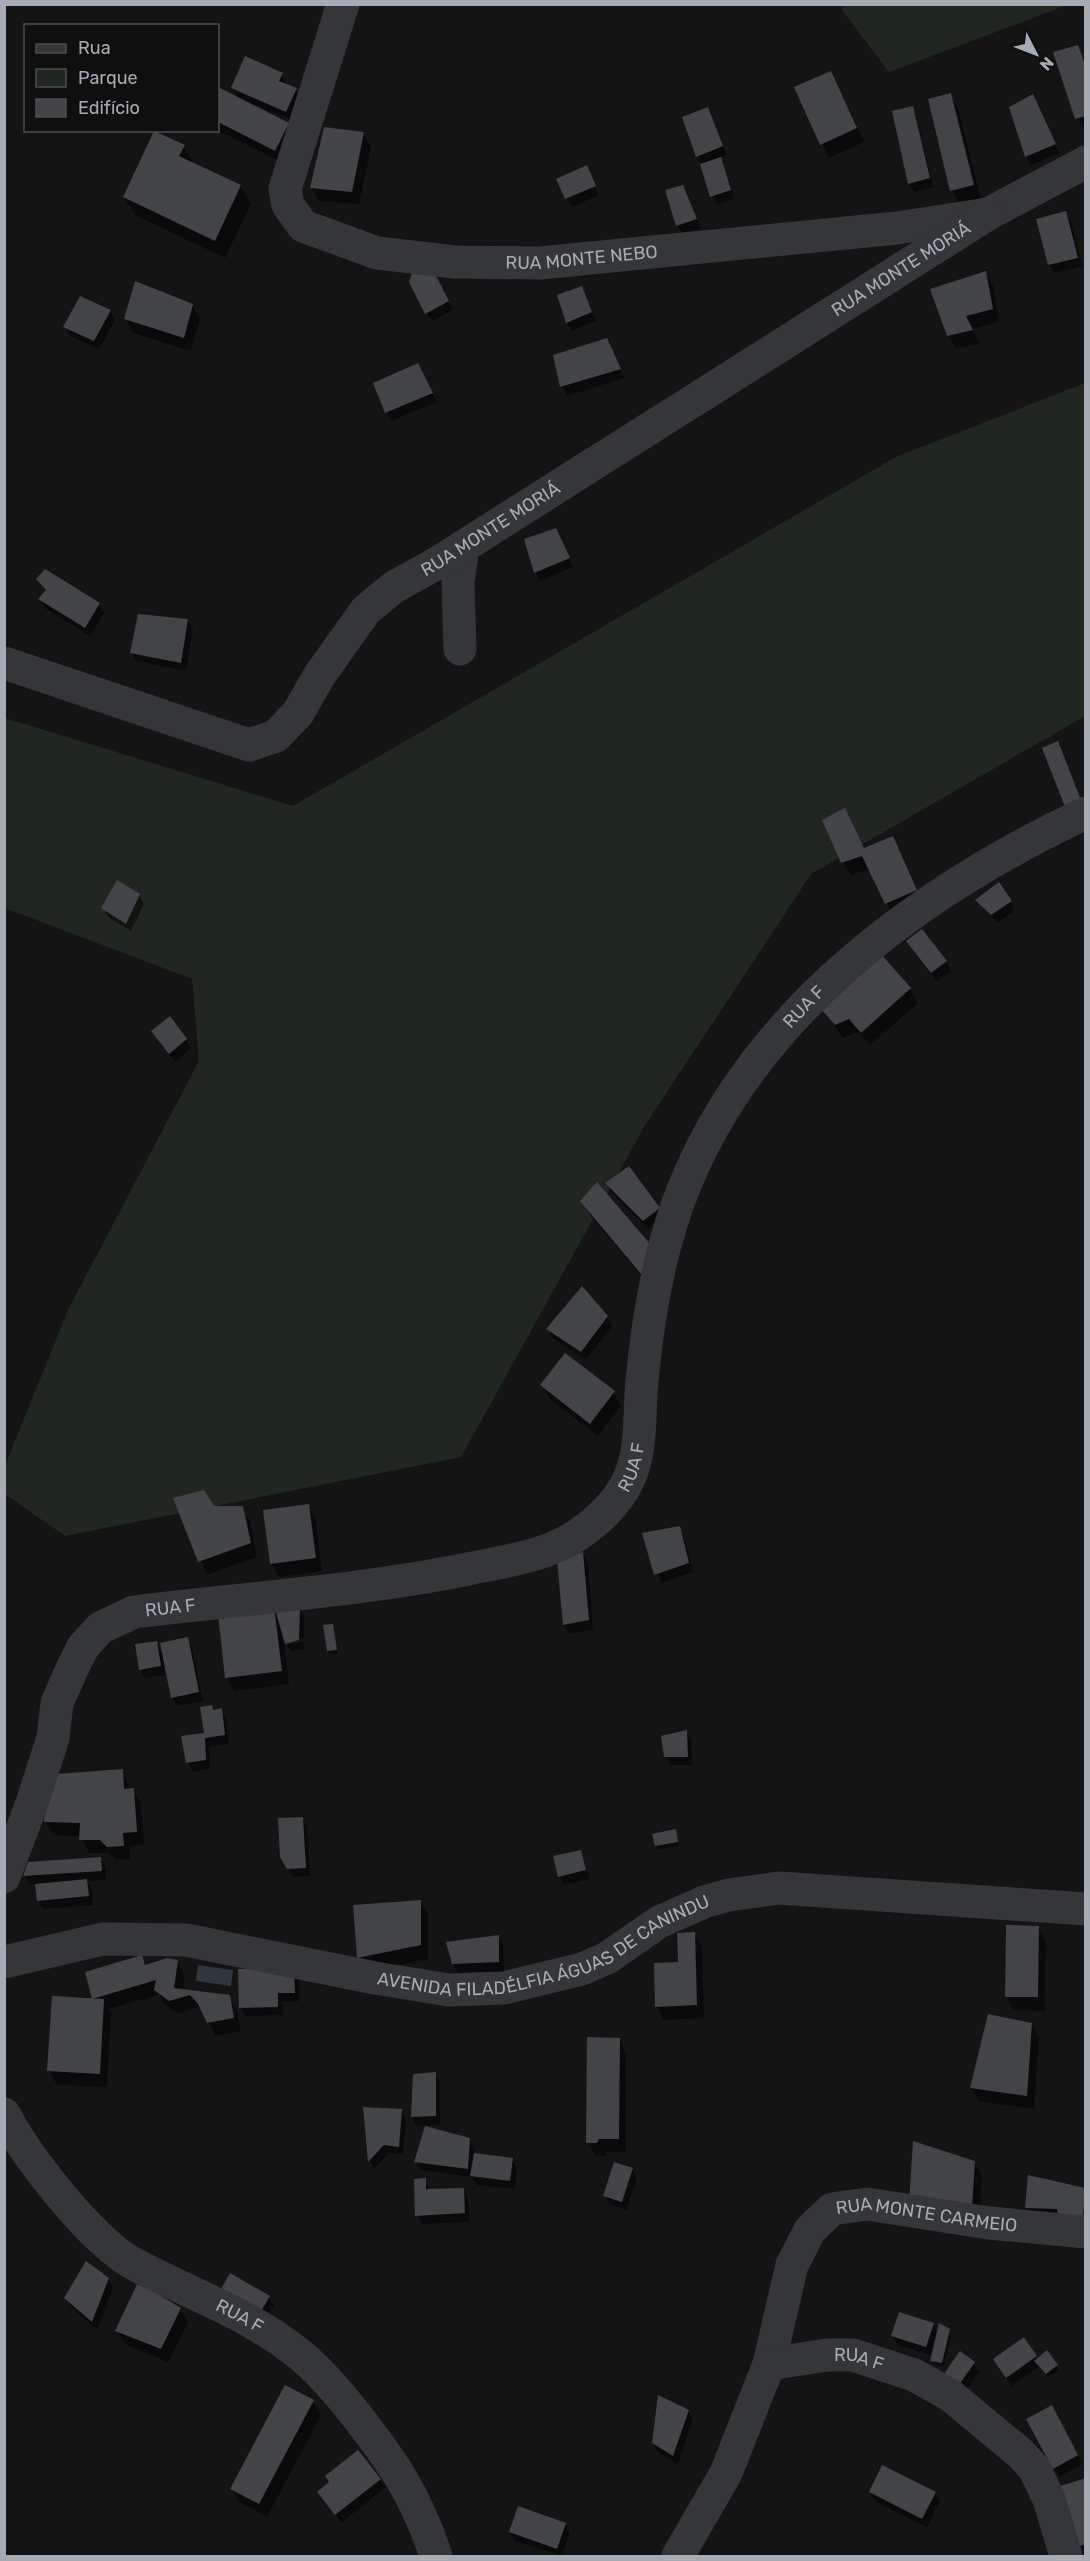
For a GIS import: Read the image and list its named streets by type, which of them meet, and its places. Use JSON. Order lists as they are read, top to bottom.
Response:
{
  "streets": {
    "street": [
      "RUA MONTE NEBO",
      "RUA MONTE MORIÁ",
      "RUA F",
      "AVENIDA FILADÉLFIA ÁGUAS DE CANINDU",
      "RUA MONTE CARMEIO"
    ]
  },
  "crossings": [
    ["RUA MONTE NEBO", "RUA MONTE MORIÁ"],
    ["RUA F", "RUA MONTE CARMEIO"]
  ],
  "legend": ["Rua", "Parque", "Edifício"],
  "north": "bottom right"
}
